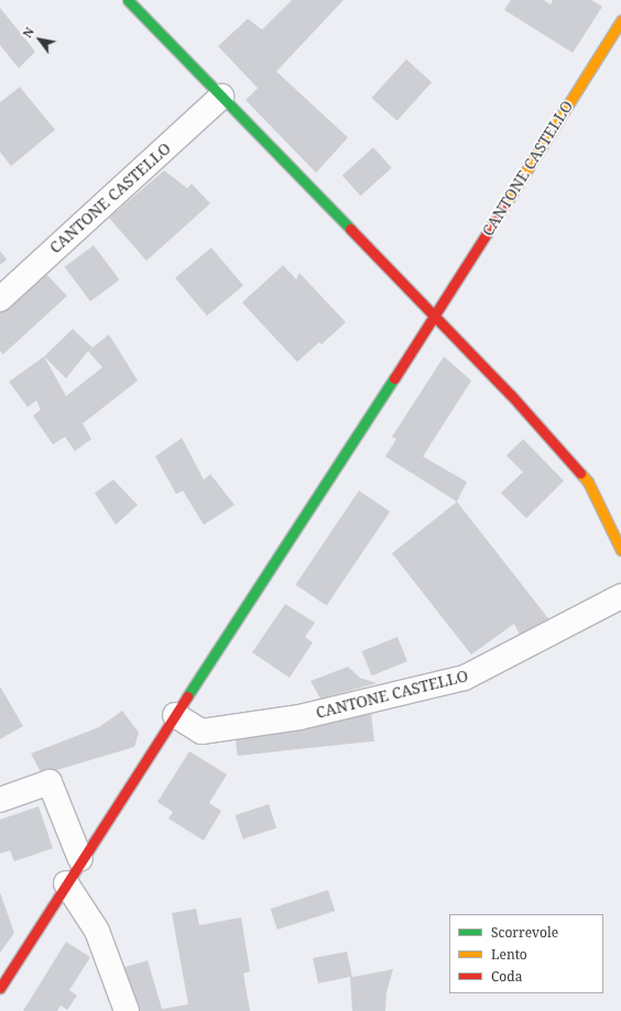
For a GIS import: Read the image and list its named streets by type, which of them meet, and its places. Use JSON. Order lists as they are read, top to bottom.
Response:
{
  "streets": {
    "street": ["CANTONE CASTELLO"]
  },
  "legend": ["Scorrevole", "Lento", "Coda"],
  "north": "top left"
}
